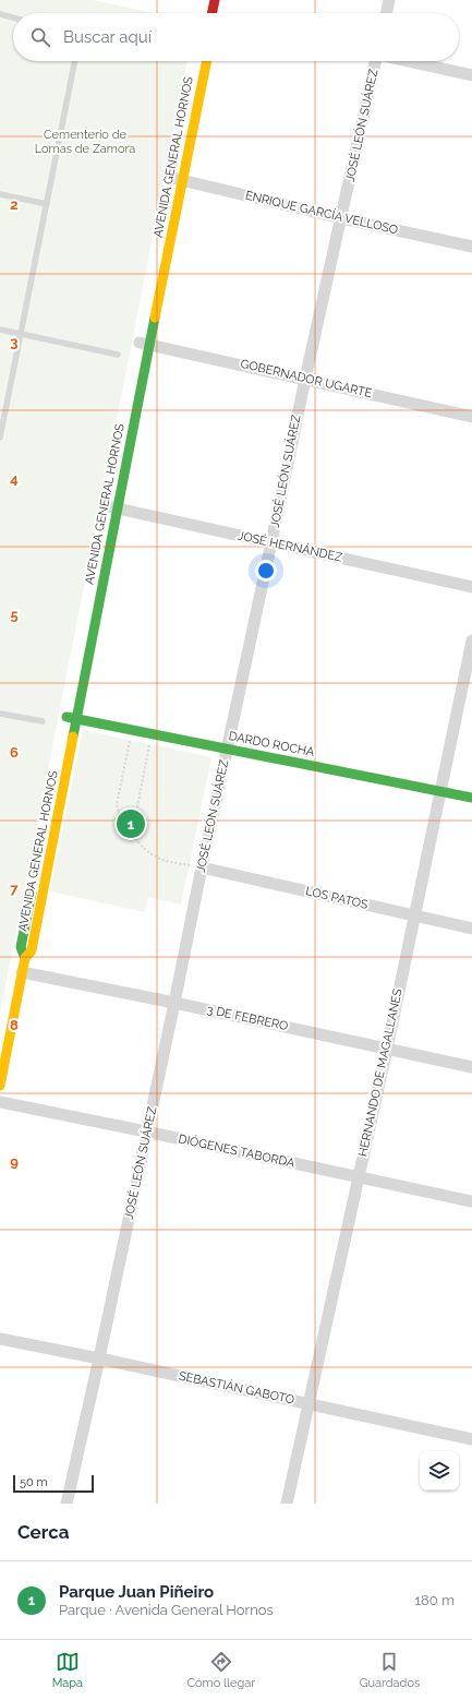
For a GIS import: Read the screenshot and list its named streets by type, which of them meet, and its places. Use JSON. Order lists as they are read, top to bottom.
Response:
{
  "streets": {
    "main road": ["AVENIDA GENERAL HORNOS", "DARDO ROCHA"],
    "street": [
      "JOSÉ LEÓN SUÁREZ",
      "ENRIQUE GARCÍA VELLOSO",
      "GOBERNADOR UGARTE",
      "JOSÉ HERNÁNDEZ",
      "LOS PATOS",
      "3 DE FEBRERO",
      "HERNANDO DE MAGALLANES",
      "DIÓGENES TABORDA",
      "SEBASTIÁN GABOTO"
    ]
  },
  "crossings": [
    ["JOSÉ LEÓN SUÁREZ", "ENRIQUE GARCÍA VELLOSO"],
    ["JOSÉ LEÓN SUÁREZ", "GOBERNADOR UGARTE"],
    ["JOSÉ LEÓN SUÁREZ", "JOSÉ HERNÁNDEZ"],
    ["JOSÉ LEÓN SUÁREZ", "DARDO ROCHA"],
    ["JOSÉ LEÓN SUÁREZ", "LOS PATOS"],
    ["JOSÉ LEÓN SUÁREZ", "3 DE FEBRERO"],
    ["JOSÉ LEÓN SUÁREZ", "DIÓGENES TABORDA"],
    ["JOSÉ LEÓN SUÁREZ", "SEBASTIÁN GABOTO"],
    ["AVENIDA GENERAL HORNOS", "ENRIQUE GARCÍA VELLOSO"],
    ["AVENIDA GENERAL HORNOS", "GOBERNADOR UGARTE"],
    ["AVENIDA GENERAL HORNOS", "JOSÉ HERNÁNDEZ"],
    ["AVENIDA GENERAL HORNOS", "DARDO ROCHA"],
    ["AVENIDA GENERAL HORNOS", "3 DE FEBRERO"],
    ["DARDO ROCHA", "HERNANDO DE MAGALLANES"],
    ["LOS PATOS", "HERNANDO DE MAGALLANES"],
    ["3 DE FEBRERO", "HERNANDO DE MAGALLANES"],
    ["HERNANDO DE MAGALLANES", "DIÓGENES TABORDA"],
    ["HERNANDO DE MAGALLANES", "SEBASTIÁN GABOTO"]
  ],
  "parks": ["Cementerio de Lomas de Zamora"],
  "scale_bar": "50 m",
  "page": {
    "search": "Buscar aquí",
    "pins": "1",
    "scale": "50 m",
    "heading": "Cerca",
    "list": [
      {
        "mark": "1",
        "name": "Parque Juan Piñeiro",
        "note": "Parque · Avenida General Hornos",
        "value": "180 m"
      }
    ],
    "nav": ["Mapa", "Cómo llegar", "Guardados"]
  },
  "grid": {
    "rows": [
      "2",
      "3",
      "4",
      "5",
      "6",
      "7",
      "8",
      "9"
    ]
  }
}
